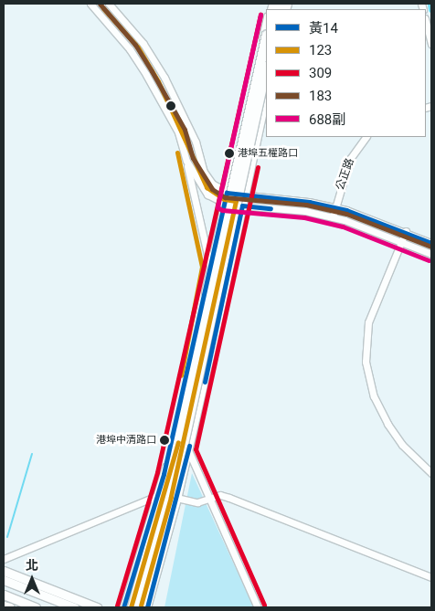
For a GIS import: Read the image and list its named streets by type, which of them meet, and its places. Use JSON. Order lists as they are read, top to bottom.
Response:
{
  "streets": {
    "street": ["公正路"]
  },
  "places": ["港埠五權路口", "港埠中清路口"],
  "lines": [
    "transit line 183",
    "transit line 123",
    "transit line 309",
    "transit line 688副",
    "transit line 黃14"
  ],
  "legend": [
    "黃14",
    "123",
    "309",
    "183",
    "688副"
  ],
  "north": "top"
}
